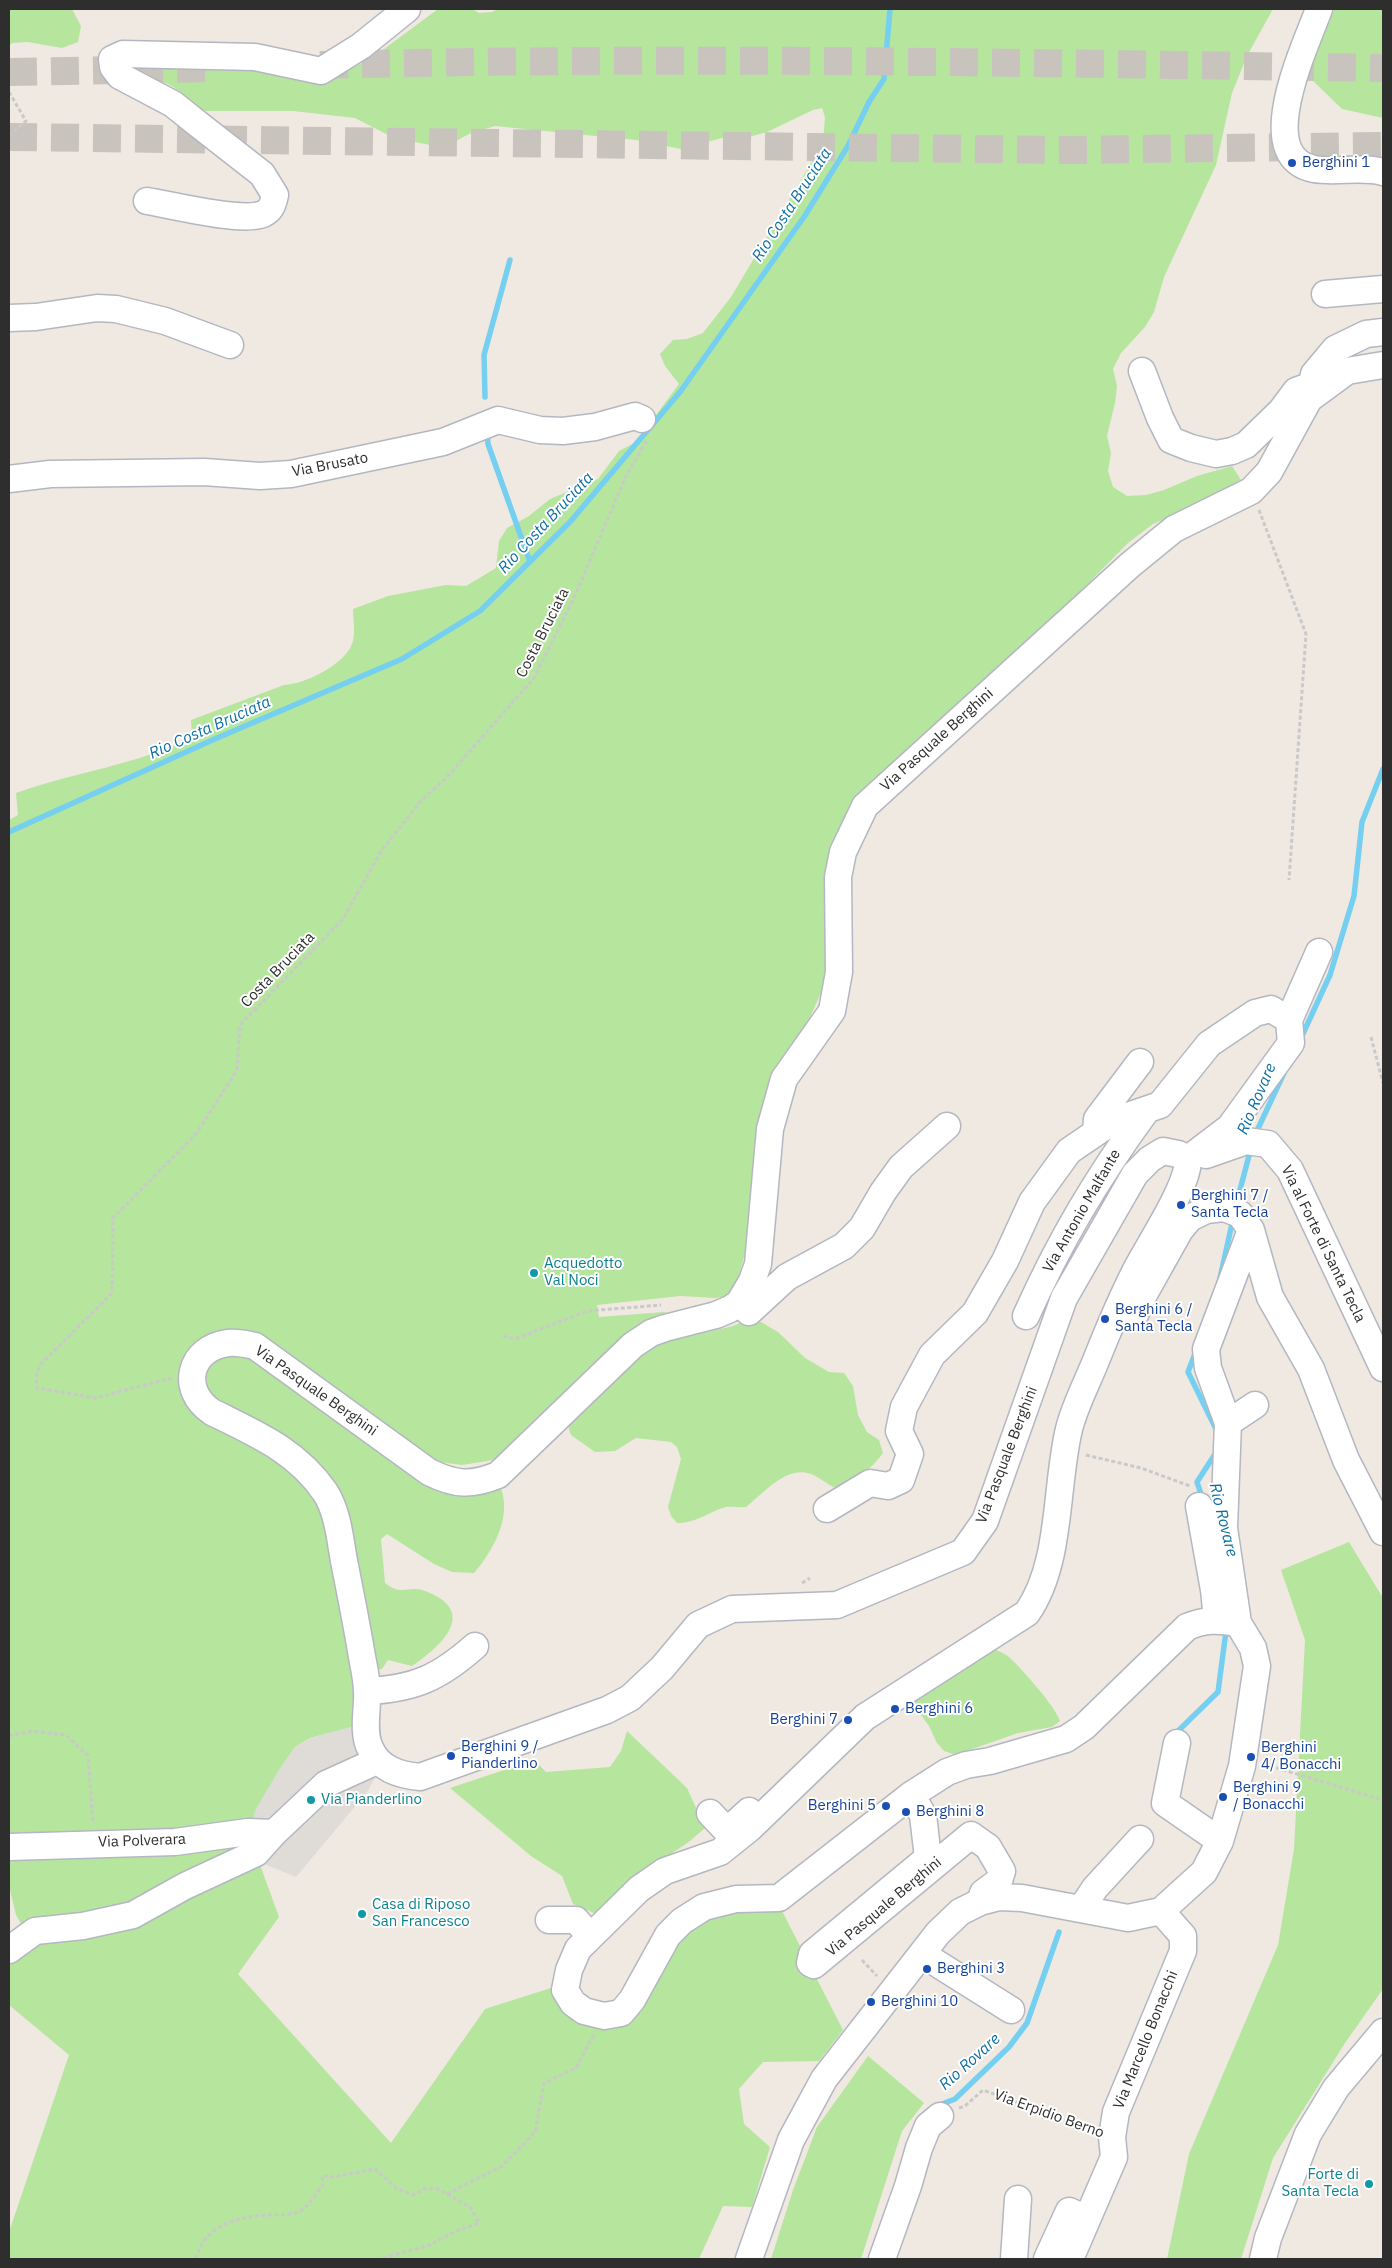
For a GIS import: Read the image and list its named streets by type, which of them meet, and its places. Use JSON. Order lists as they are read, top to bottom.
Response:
{
  "streets": {
    "street": [
      "Via Brusato",
      "Via Pasquale Berghini",
      "Via Antonio Malfante",
      "Via al Forte di Santa Tecla",
      "Via Polverara",
      "Via Marcello Bonacchi"
    ],
    "path": ["Costa Bruciata", "Via Erpidio Berno"]
  },
  "crossings": [
    ["Via Brusato", "Costa Bruciata"],
    ["Costa Bruciata", "Via Pasquale Berghini"],
    ["Via Pasquale Berghini", "Via al Forte di Santa Tecla"],
    ["Via Pasquale Berghini", "Via Marcello Bonacchi"],
    ["Via Marcello Bonacchi", "Via Erpidio Berno"]
  ],
  "water": ["Rio Costa Bruciata", "Rio Rovare"],
  "places": [
    "Berghini 1",
    "Berghini 7 / Santa Tecla",
    "Acquedotto Val Noci",
    "Berghini 6 / Santa Tecla",
    "Berghini 6",
    "Berghini 7",
    "Berghini 9 / Pianderlino",
    "Berghini 4/ Bonacchi",
    "Berghini 9 / Bonacchi",
    "Via Pianderlino",
    "Berghini 5",
    "Berghini 8",
    "Casa di Riposo San Francesco",
    "Berghini 3",
    "Berghini 10",
    "Forte di Santa Tecla"
  ]
}
